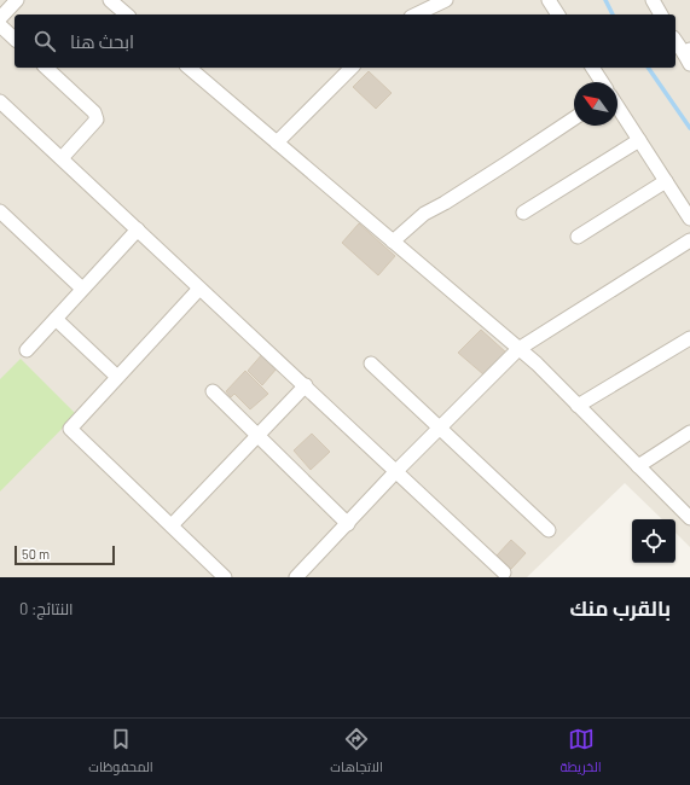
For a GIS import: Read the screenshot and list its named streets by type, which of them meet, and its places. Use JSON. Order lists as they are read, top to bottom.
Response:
{
  "scale_bar": "50 m",
  "north": "top left",
  "page": {
    "search": "ابحث هنا",
    "scale": "50 m",
    "heading": ["بالقرب منك", "النتائج: 0"],
    "nav": ["الخريطة", "الاتجاهات", "المحفوظات"]
  }
}
